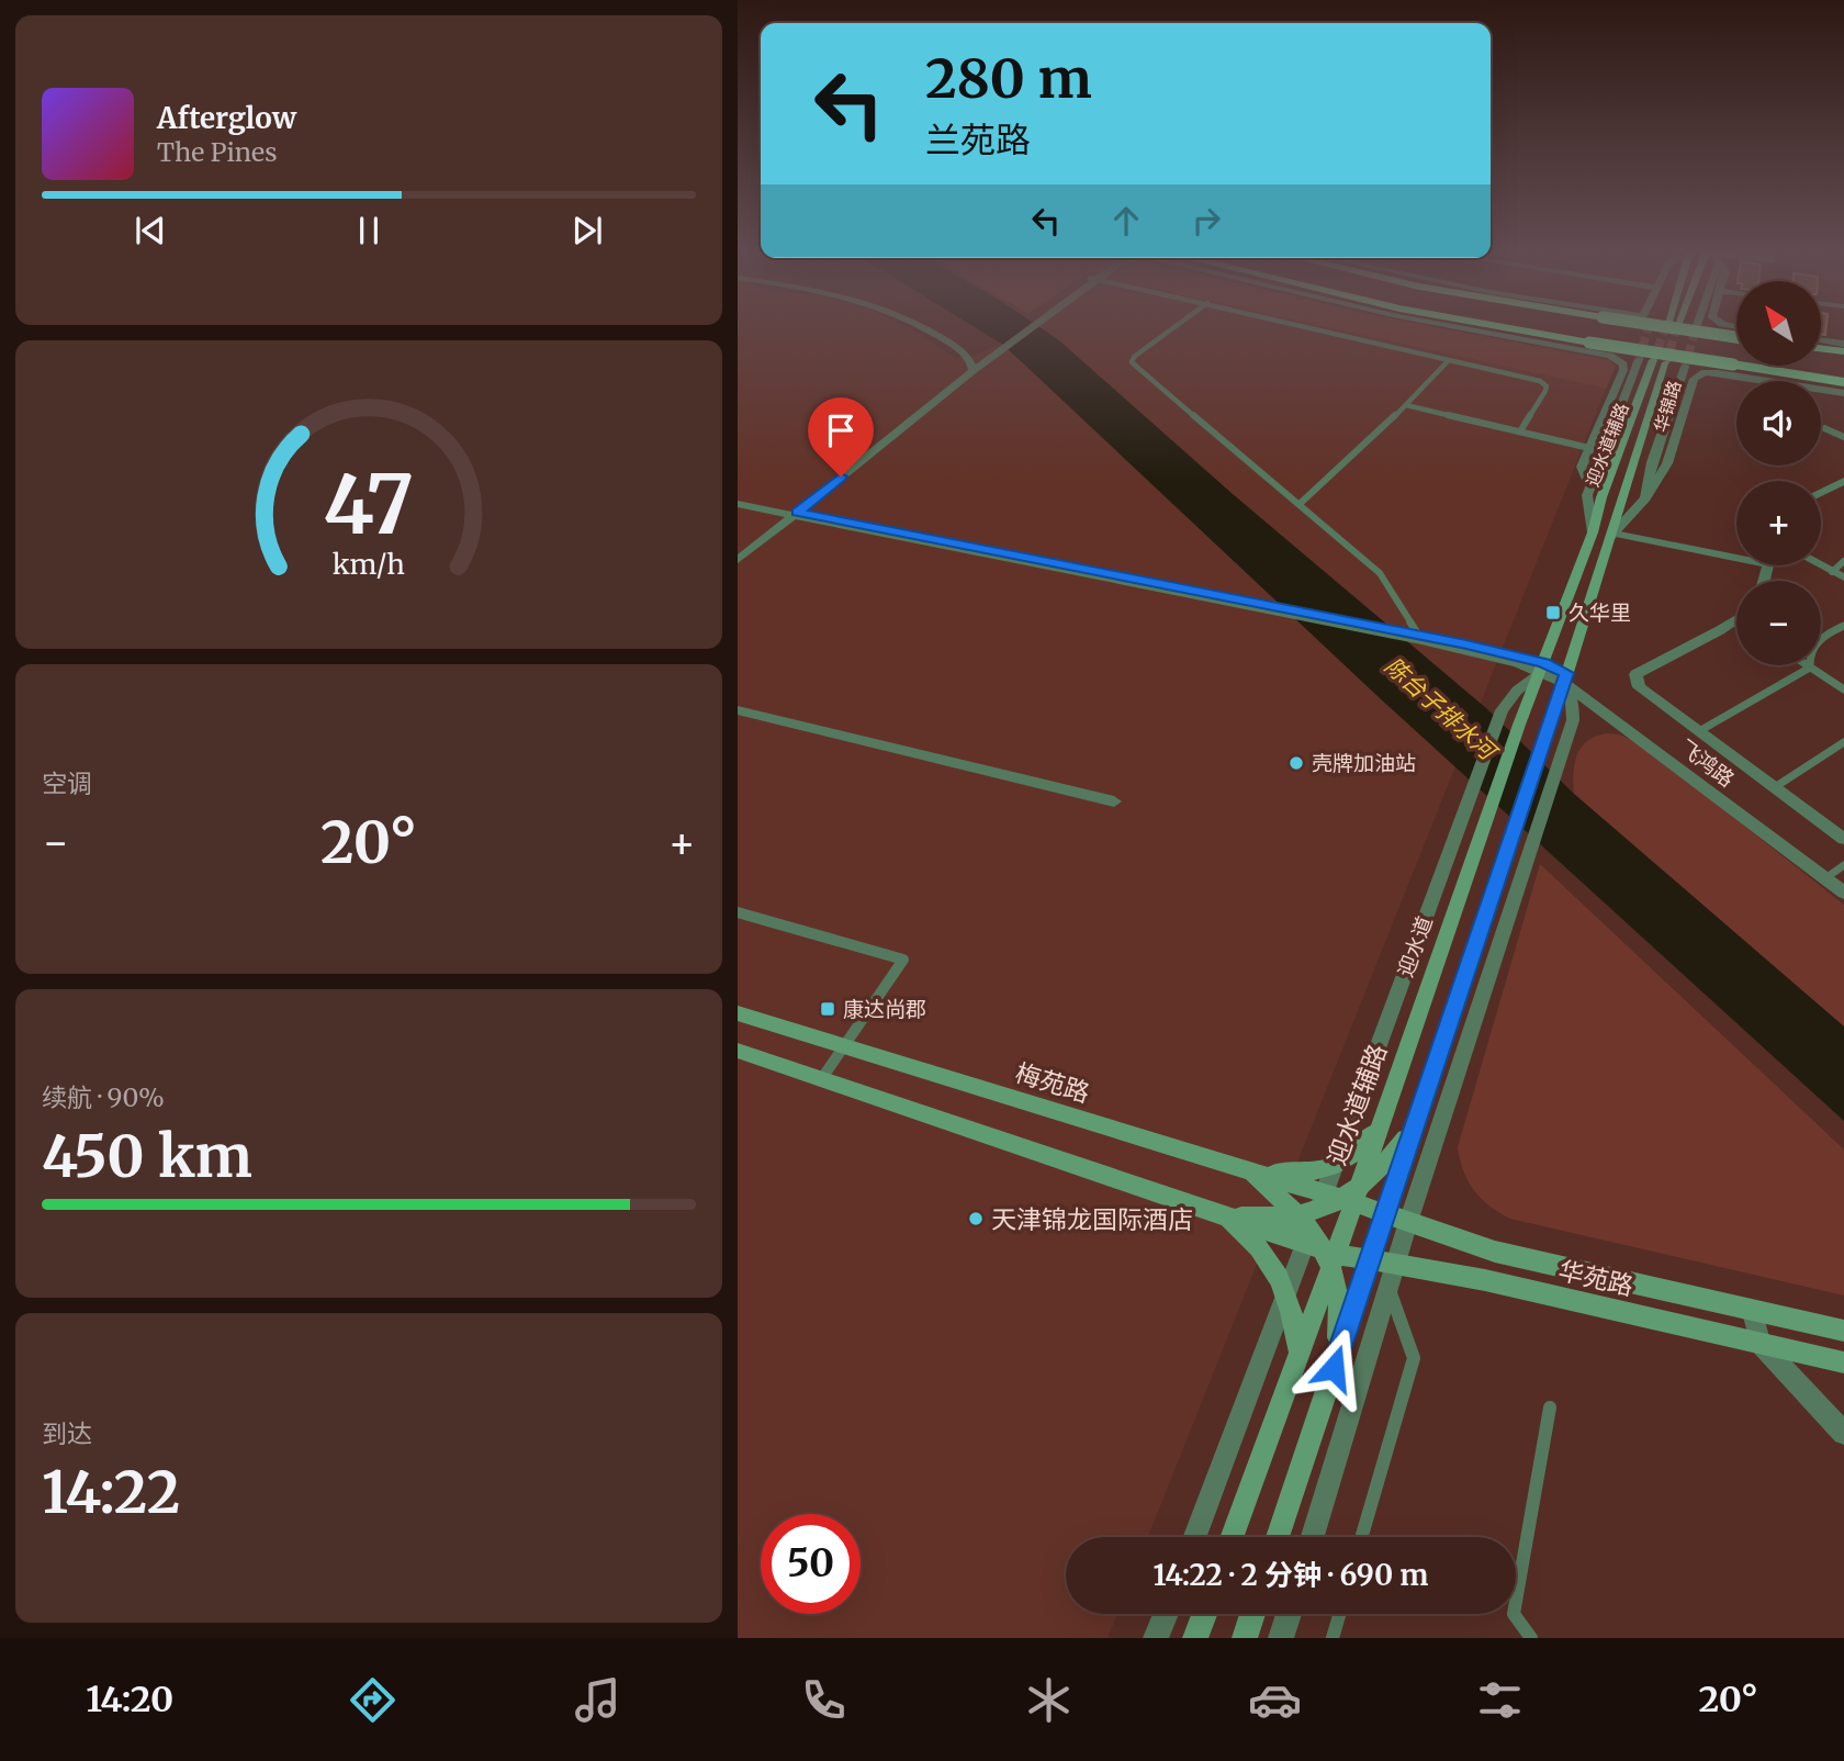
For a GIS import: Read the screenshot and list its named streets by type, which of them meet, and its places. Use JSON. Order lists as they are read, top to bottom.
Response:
{
  "streets": {
    "main road": ["迎水道", "梅苑路", "华苑路"],
    "street": ["华锦路", "迎水道辅路", "飞鸿路"]
  },
  "crossings": [
    ["迎水道辅路", "飞鸿路"],
    ["迎水道辅路", "迎水道"],
    ["迎水道辅路", "梅苑路"],
    ["迎水道辅路", "华苑路"],
    ["飞鸿路", "迎水道"],
    ["迎水道", "梅苑路"],
    ["迎水道", "华苑路"],
    ["梅苑路", "华苑路"]
  ],
  "water": ["陈台子排水河"],
  "places": {
    "transit": ["久华里", "康达尚郡"],
    "other": ["壳牌加油站", "天津锦龙国际酒店"]
  },
  "north": "top left",
  "page": {
    "turn": ["280 m", "兰苑路"],
    "song": ["Afterglow", "The Pines"],
    "map_buttons": ["+", "−"],
    "tile": [
      "空调",
      ["续航 · 90%", "450 km"],
      ["到达", "14:22"]
    ],
    "heat": ["−", "20°", "+"],
    "limit": "50",
    "trip": "14:22 · 2 分钟 · 690 m",
    "tabs": ["14:20", "20°"],
    "gauge": ["47", "km/h"]
  }
}
